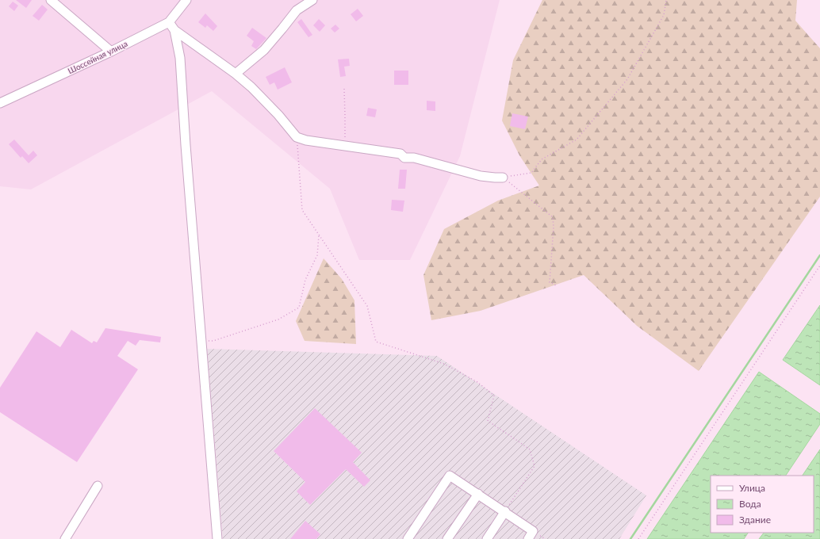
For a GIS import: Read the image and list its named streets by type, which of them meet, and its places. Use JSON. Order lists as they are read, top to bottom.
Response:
{
  "streets": {
    "street": ["Шоссейная улица"]
  },
  "legend": ["Улица", "Вода", "Здание"]
}
